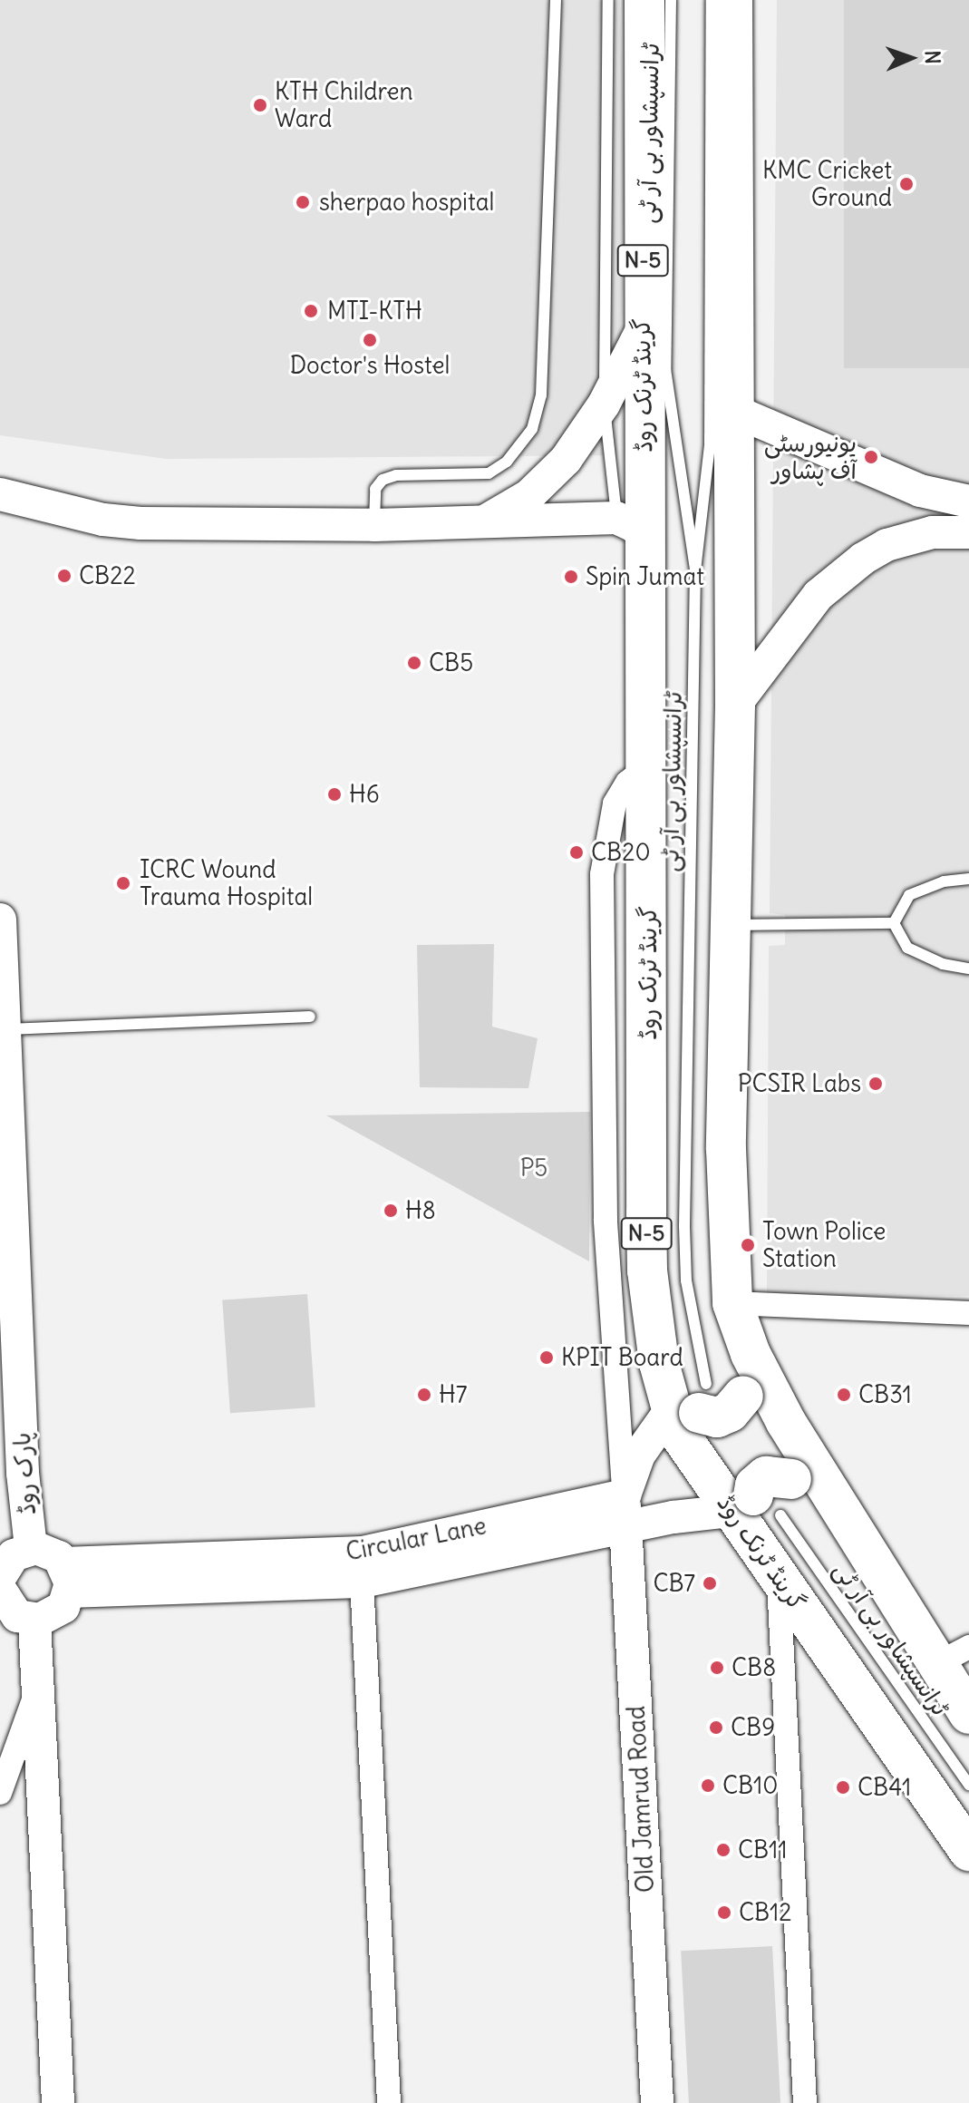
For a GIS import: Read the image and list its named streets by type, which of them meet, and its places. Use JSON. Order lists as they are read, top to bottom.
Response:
{
  "streets": {
    "highway": ["N-5", "گرینڈ ٹرنک روڈ"],
    "street": ["پارک روڈ", "Circular Lane", "Old Jamrud Road"],
    "lane": ["ٹرانسپشاور بی آر ٹی"]
  },
  "crossings": [
    ["ٹرانسپشاور بی آر ٹی", "گرینڈ ٹرنک روڈ"],
    ["پارک روڈ", "Circular Lane"],
    ["Circular Lane", "Old Jamrud Road"]
  ],
  "parks": ["P5"],
  "places": [
    "KTH Children Ward",
    "KMC Cricket Ground",
    "sherpao hospital",
    "MTI-KTH",
    "Doctor's Hostel",
    "یونیورسٹی آف پشاور",
    "CB22",
    "Spin Jumat",
    "CB5",
    "H6",
    "CB20",
    "ICRC Wound Trauma Hospital",
    "PCSIR Labs",
    "H8",
    "Town Police Station",
    "KPIT Board",
    "H7",
    "CB31",
    "CB7",
    "CB8",
    "CB9",
    "CB10",
    "CB41",
    "CB11",
    "CB12"
  ],
  "north": "right"
}
